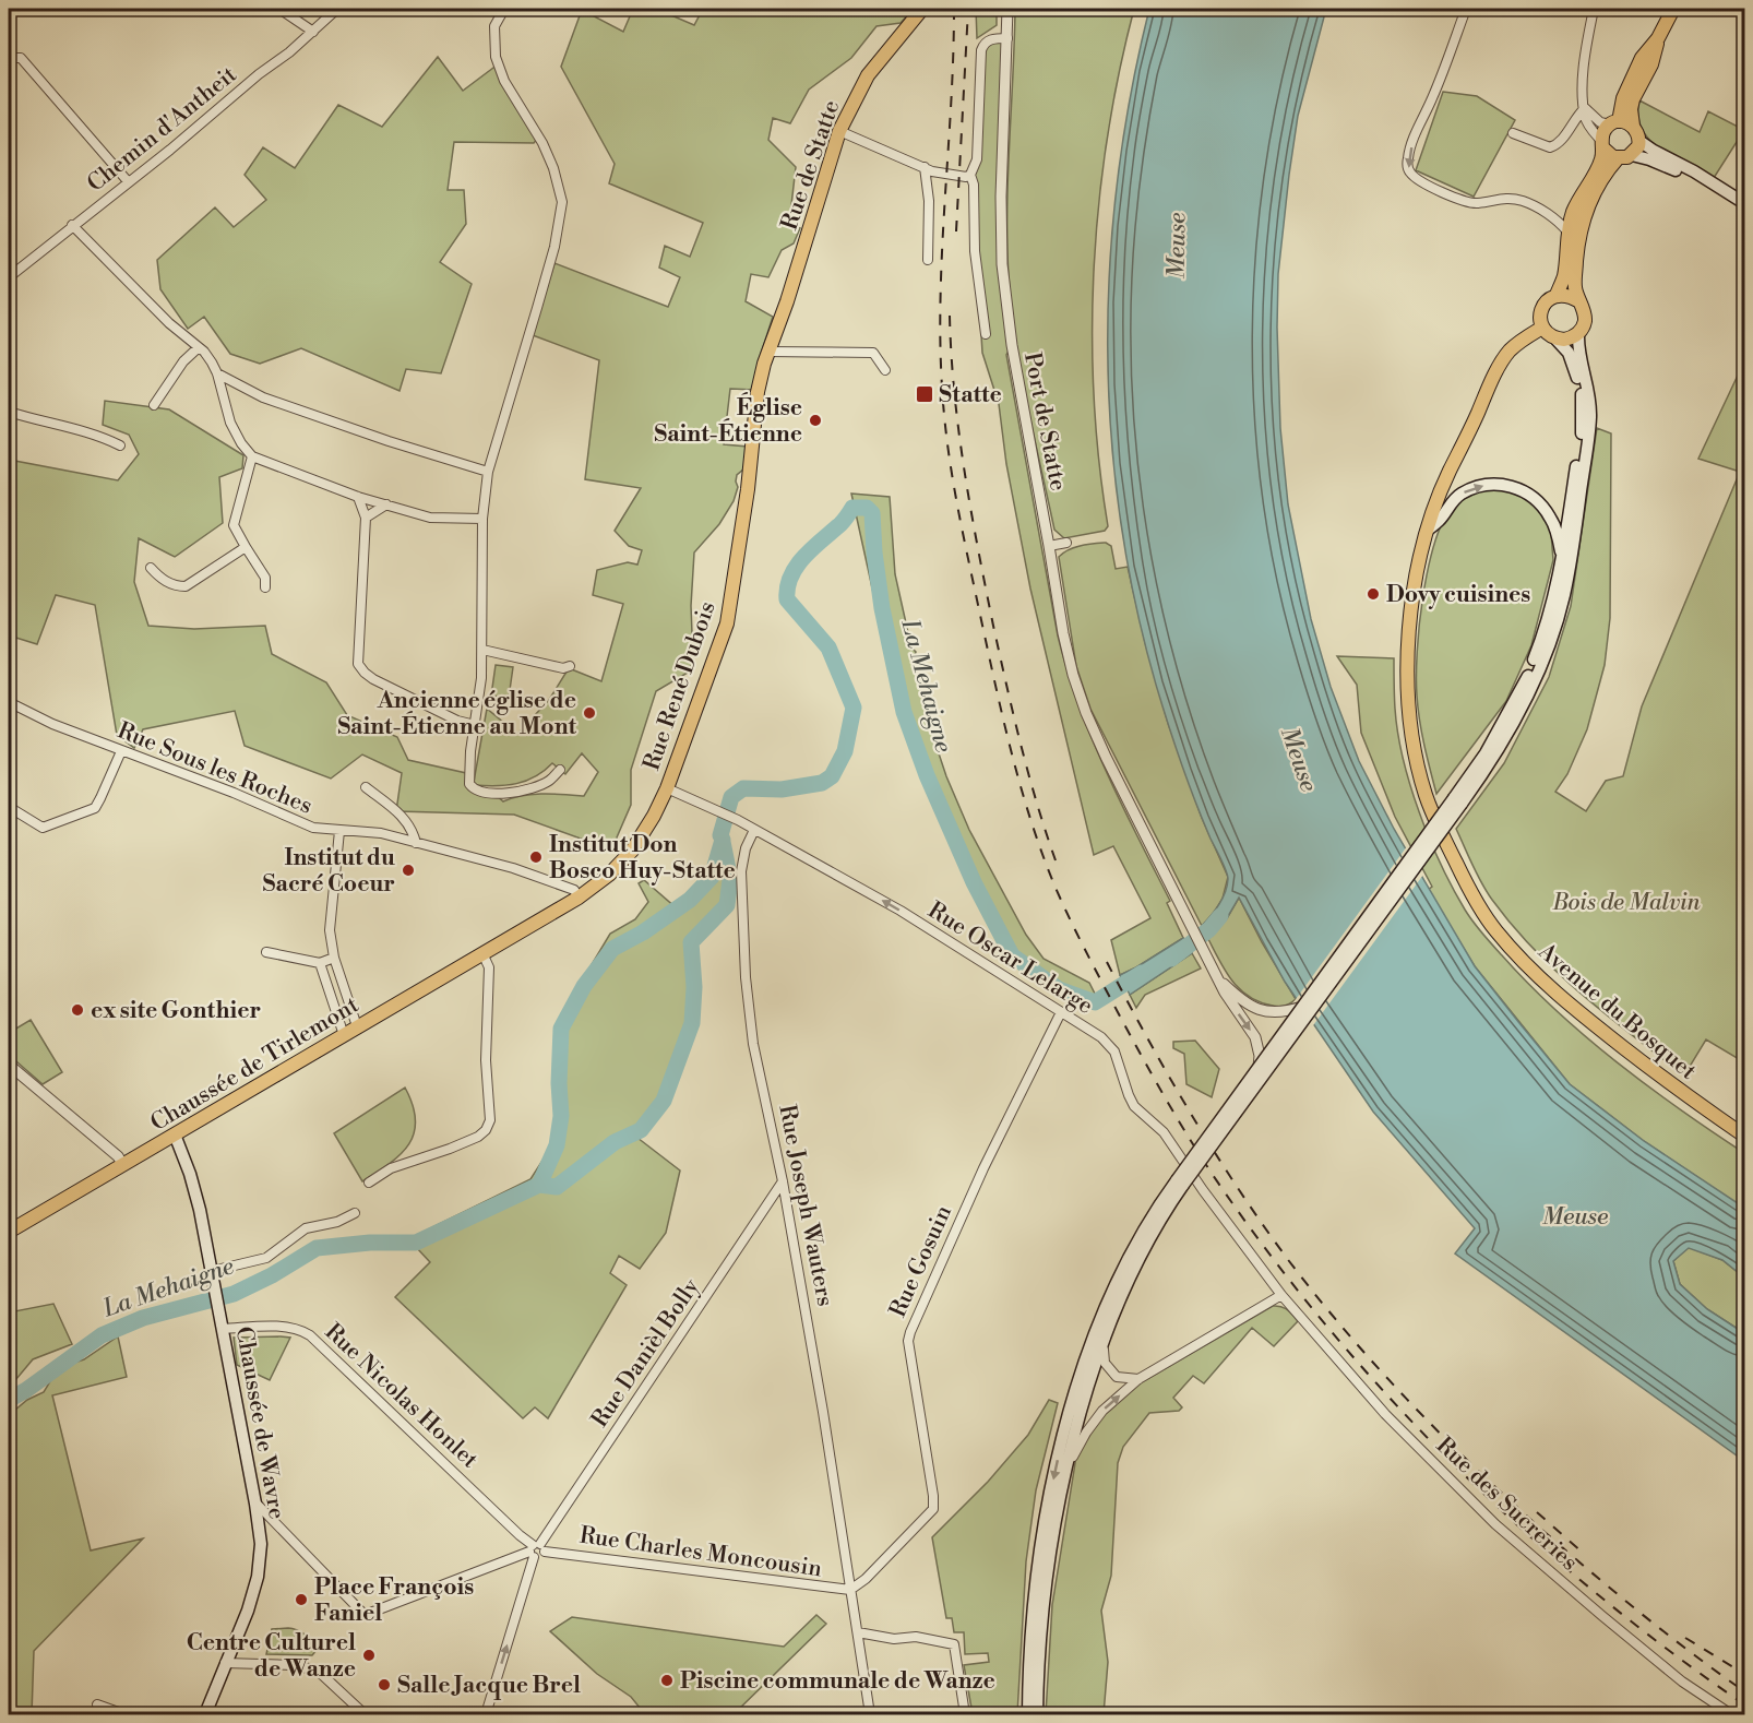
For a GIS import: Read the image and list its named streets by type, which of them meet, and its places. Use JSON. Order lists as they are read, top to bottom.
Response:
{
  "streets": {
    "main road": [
      "Rue de Statte",
      "Rue René Dubois",
      "Avenue du Bosquet",
      "Chaussée de Tirlemont",
      "Chaussée de Wavre"
    ],
    "street": [
      "Chemin d'Antheit",
      "Port de Statte",
      "Rue Sous les Roches",
      "Rue Oscar Lelarge",
      "Rue Joseph Wauters",
      "Rue Gosuin",
      "Rue Danièl Bolly",
      "Rue Nicolas Honlet",
      "Rue des Sucreries",
      "Rue Charles Moncousin"
    ]
  },
  "crossings": [
    ["Rue de Statte", "Rue René Dubois"],
    ["Rue René Dubois", "Rue Sous les Roches"],
    ["Rue René Dubois", "Rue Oscar Lelarge"],
    ["Rue René Dubois", "Chaussée de Tirlemont"],
    ["Rue Oscar Lelarge", "Rue Joseph Wauters"],
    ["Rue Oscar Lelarge", "Rue Gosuin"],
    ["Rue Oscar Lelarge", "Rue des Sucreries"],
    ["Chaussée de Tirlemont", "Chaussée de Wavre"],
    ["Rue Joseph Wauters", "Rue Gosuin"],
    ["Rue Joseph Wauters", "Rue Danièl Bolly"],
    ["Rue Joseph Wauters", "Rue Charles Moncousin"],
    ["Rue Gosuin", "Rue Charles Moncousin"],
    ["Rue Danièl Bolly", "Rue Nicolas Honlet"],
    ["Rue Danièl Bolly", "Rue Charles Moncousin"],
    ["Rue Nicolas Honlet", "Chaussée de Wavre"],
    ["Rue Nicolas Honlet", "Rue Charles Moncousin"]
  ],
  "one_way": ["Rue Oscar Lelarge"],
  "water": ["Meuse", "La Mehaigne"],
  "parks": ["Bois de Malvin"],
  "places": {
    "transit": ["Statte"],
    "other": [
      "Église Saint-Étienne",
      "Dovy cuisines",
      "Ancienne église de Saint-Étienne au Mont",
      "Institut Don Bosco Huy-Statte",
      "Institut du Sacré Coeur",
      "ex site Gonthier",
      "Place François Faniel",
      "Centre Culturel de Wanze",
      "Piscine communale de Wanze",
      "Salle Jacque Brel"
    ]
  }
}
